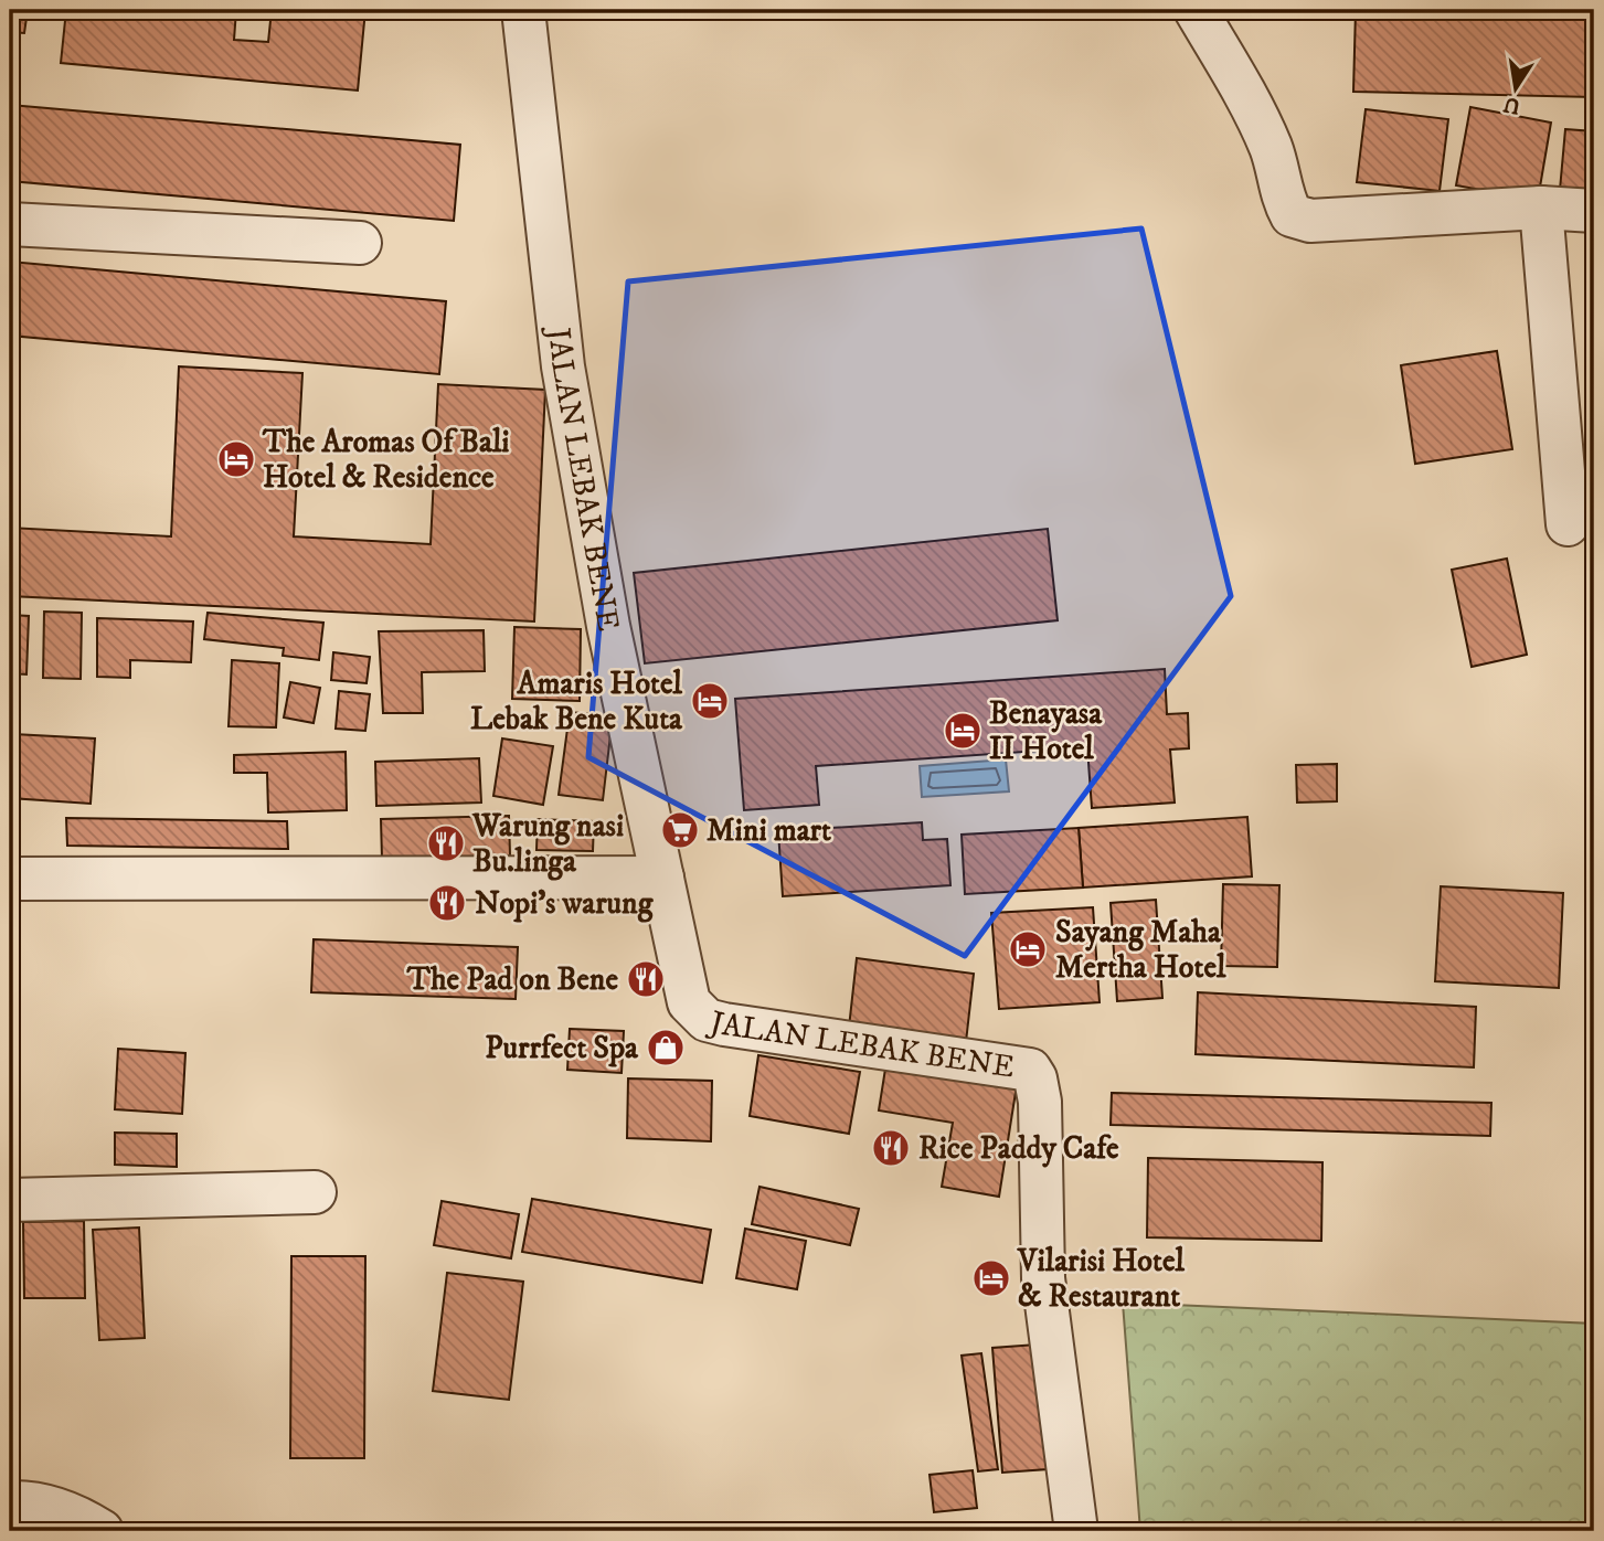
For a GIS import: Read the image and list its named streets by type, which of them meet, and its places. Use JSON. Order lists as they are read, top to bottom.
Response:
{
  "streets": {
    "street": ["JALAN LEBAK BENE"]
  },
  "places": {
    "hotel": [
      "The Aromas Of Bali Hotel & Residence",
      "Amaris Hotel Lebak Bene Kuta",
      "Benayasa II Hotel",
      "Sayang Maha Mertha Hotel",
      "Vilarisi Hotel & Restaurant"
    ],
    "supermarket": ["Mini mart"],
    "restaurant": [
      "Warung nasi Bu.linga",
      "Nopi's warung",
      "The Pad on Bene",
      "Rice Paddy Cafe"
    ],
    "shop": ["Purrfect Spa"]
  },
  "north": "bottom"
}
